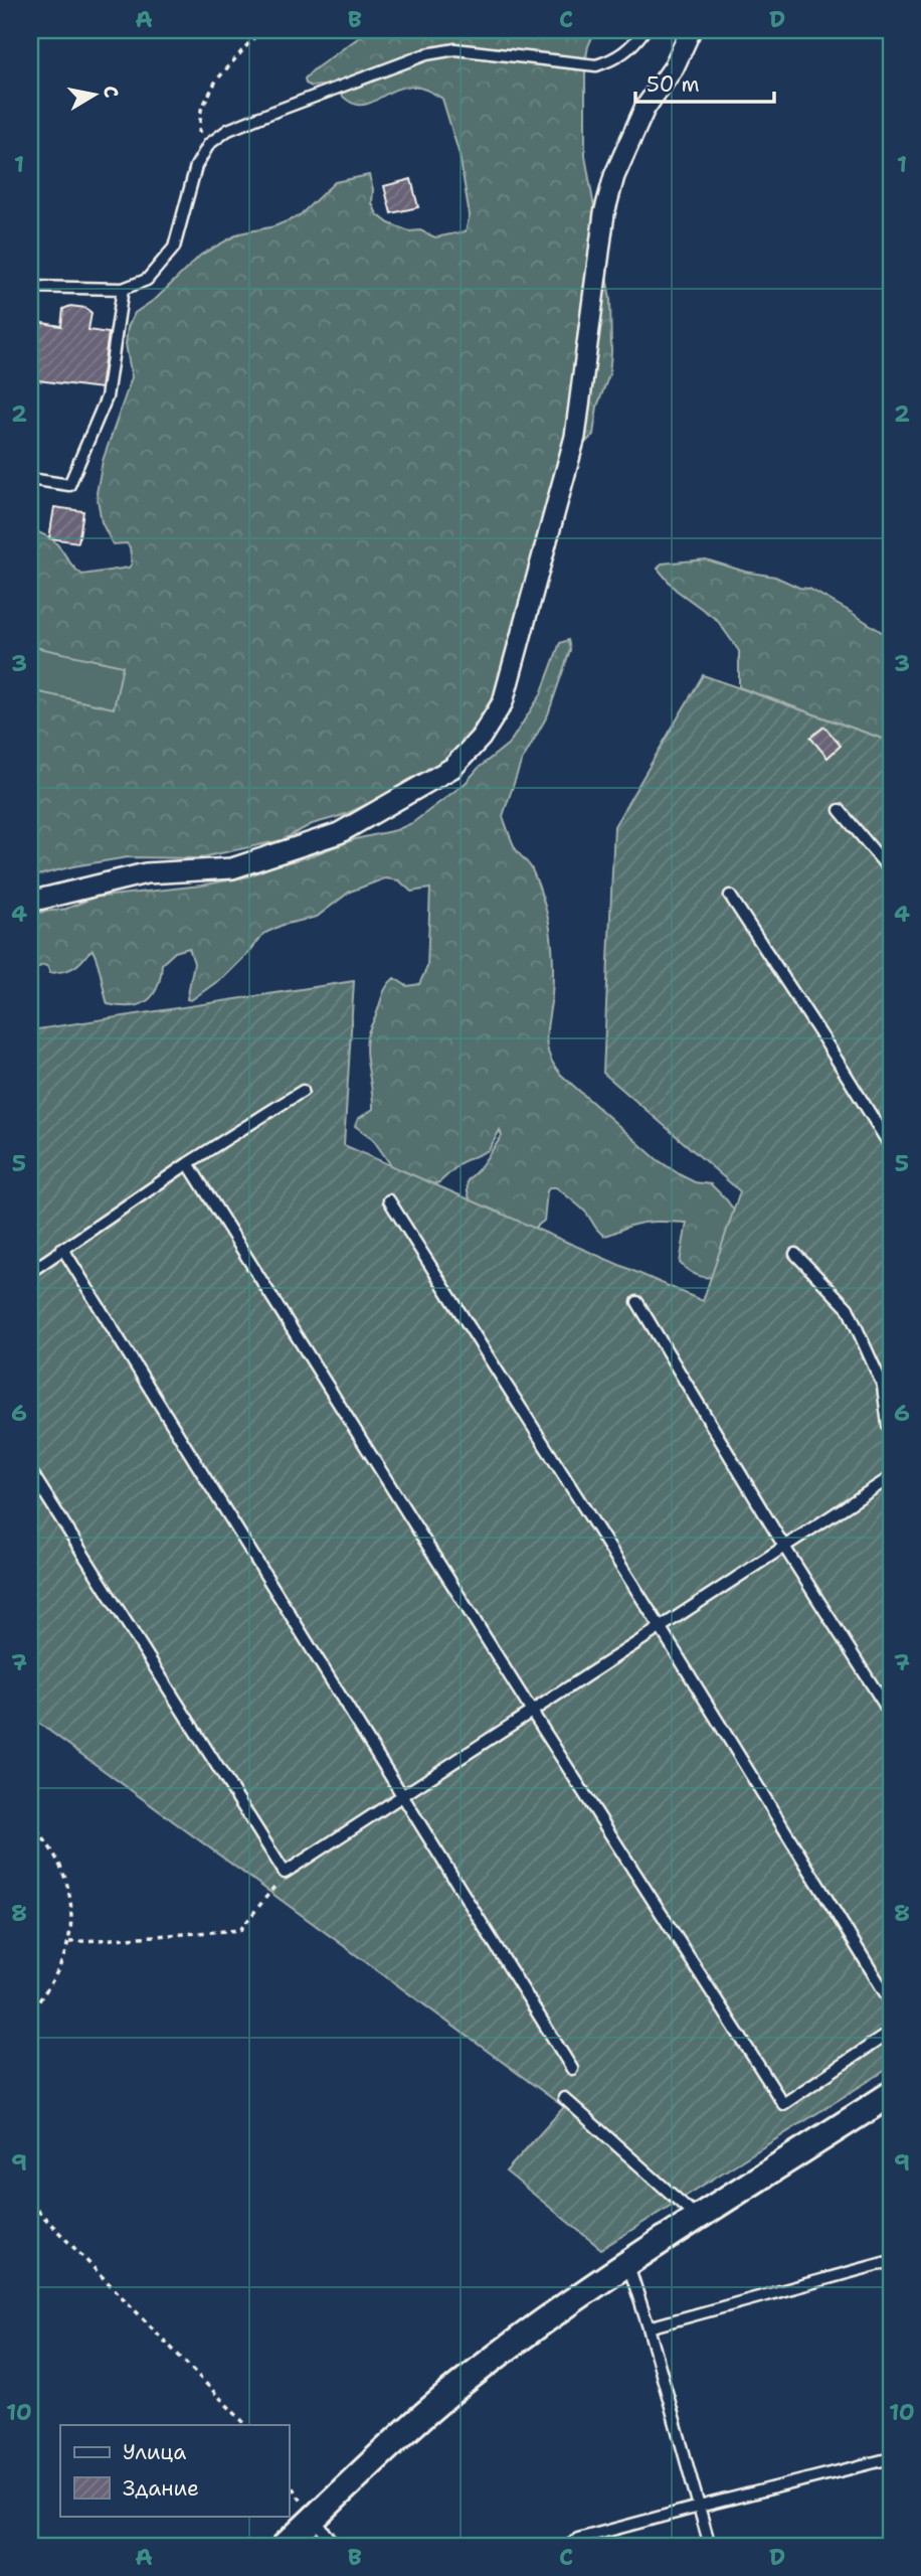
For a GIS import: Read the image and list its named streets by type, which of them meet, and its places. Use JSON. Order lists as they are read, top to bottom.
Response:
{
  "legend": ["Улица", "Здание"],
  "scale_bar": "50 m",
  "north": "right",
  "grid": {
    "columns": [
      "A",
      "B",
      "C",
      "D"
    ],
    "rows": [
      "1",
      "2",
      "3",
      "4",
      "5",
      "6",
      "7",
      "8",
      "9",
      "10"
    ]
  }
}
